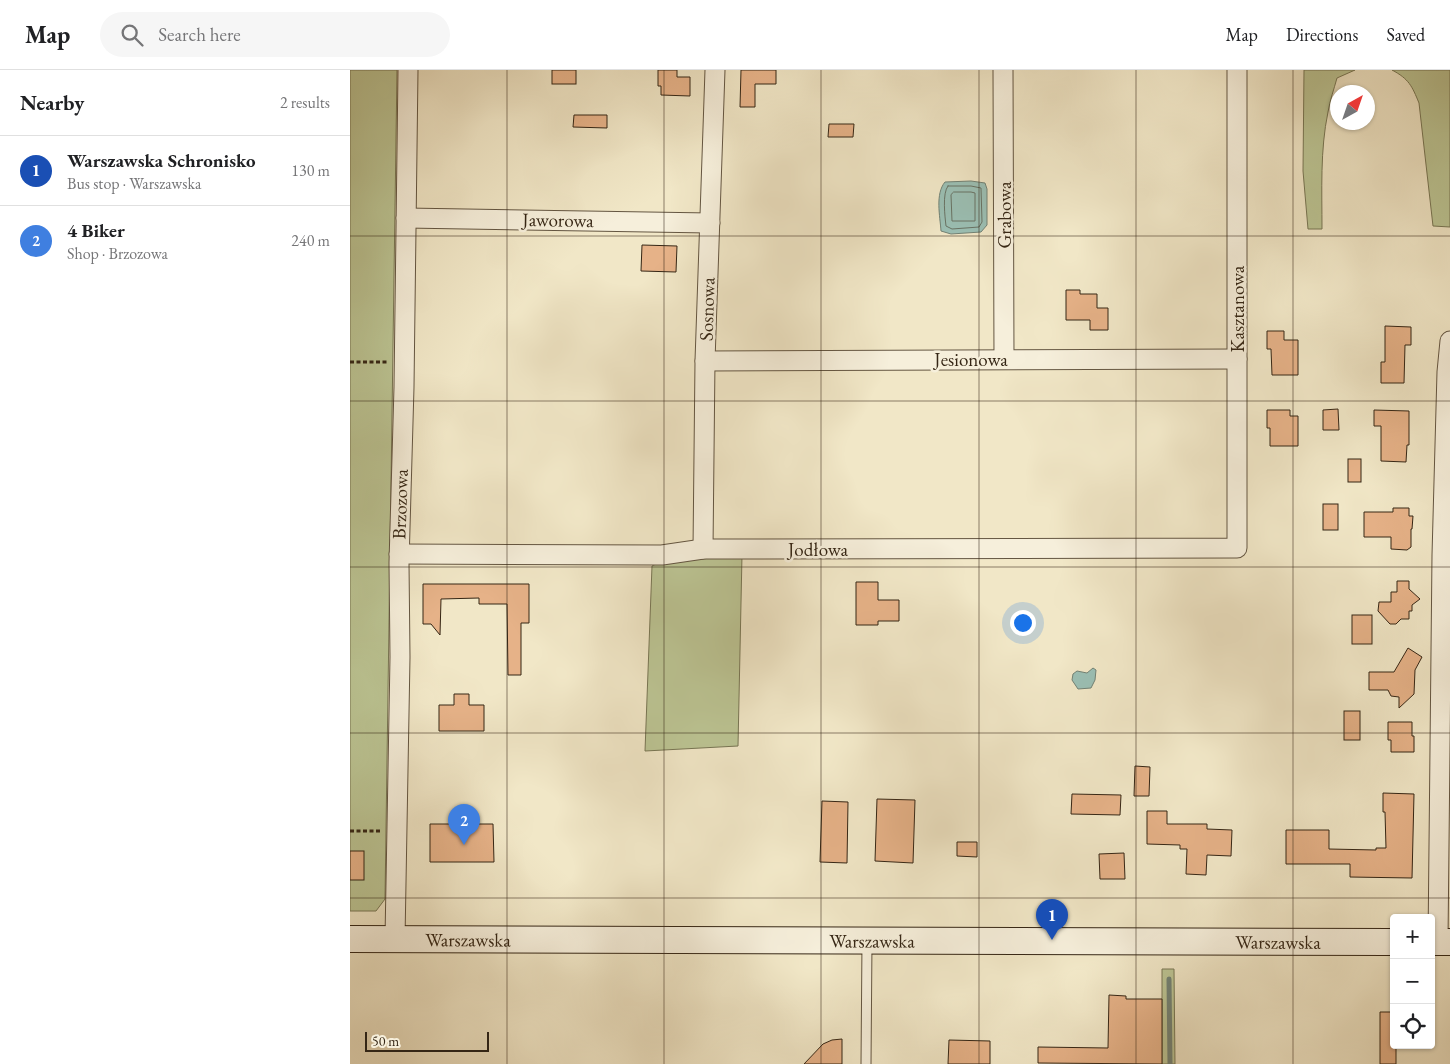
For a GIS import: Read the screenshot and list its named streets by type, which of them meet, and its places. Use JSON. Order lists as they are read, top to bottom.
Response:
{
  "streets": {
    "main road": ["Warszawska"],
    "street": [
      "Grabowa",
      "Jaworowa",
      "Sosnowa",
      "Kasztanowa",
      "Jesionowa",
      "Brzozowa",
      "Jodłowa"
    ]
  },
  "crossings": [
    ["Grabowa", "Jesionowa"],
    ["Jaworowa", "Sosnowa"],
    ["Jaworowa", "Brzozowa"],
    ["Sosnowa", "Jesionowa"],
    ["Sosnowa", "Jodłowa"],
    ["Kasztanowa", "Jesionowa"],
    ["Kasztanowa", "Jodłowa"],
    ["Brzozowa", "Jodłowa"],
    ["Brzozowa", "Warszawska"]
  ],
  "scale_bar": "50 m",
  "north": "top right",
  "page": {
    "header": "Map",
    "search": "Search here",
    "nav": ["Map", "Directions", "Saved"],
    "heading": ["Nearby", "2 results"],
    "list": [
      {
        "mark": "1",
        "name": "Warszawska Schronisko",
        "note": "Bus stop · Warszawska",
        "value": "130 m"
      },
      {
        "mark": "2",
        "name": "4 Biker",
        "note": "Shop · Brzozowa",
        "value": "240 m"
      }
    ],
    "pins": ["2", "1"],
    "map_buttons": ["+", "−"],
    "scale": "50 m"
  }
}
